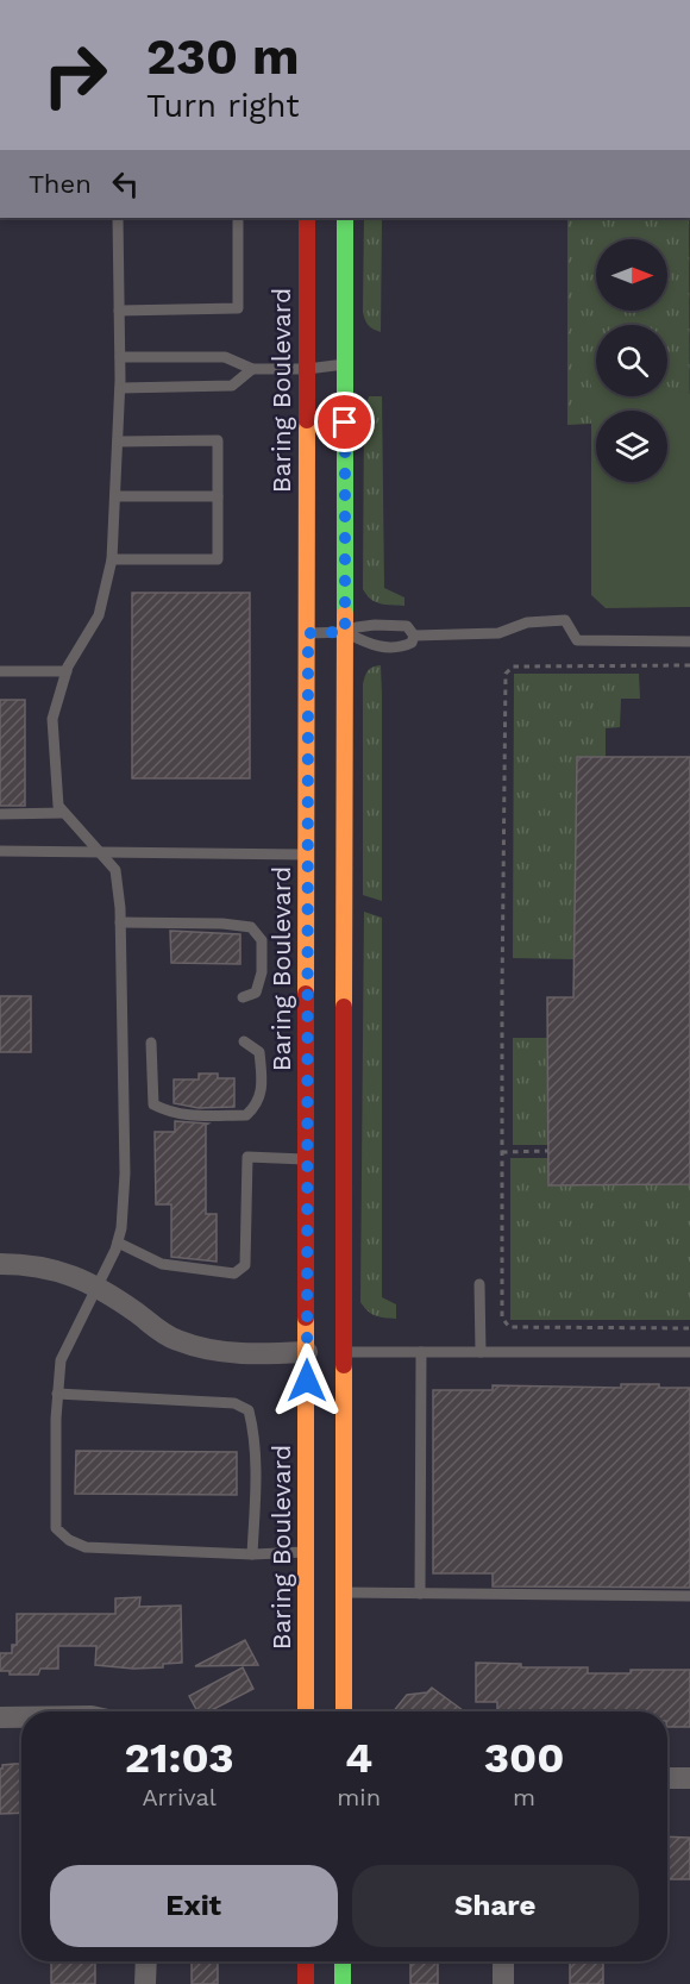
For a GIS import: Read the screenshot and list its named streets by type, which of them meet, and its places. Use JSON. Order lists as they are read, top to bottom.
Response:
{
  "streets": {
    "main road": ["Baring Boulevard"]
  },
  "north": "right",
  "page": {
    "turn": ["230 m", "Turn right"],
    "then": "Then",
    "eta": [
      "21:03",
      "Arrival",
      "4",
      "min",
      "300",
      "m"
    ],
    "buttons": ["Exit", "Share"]
  }
}
